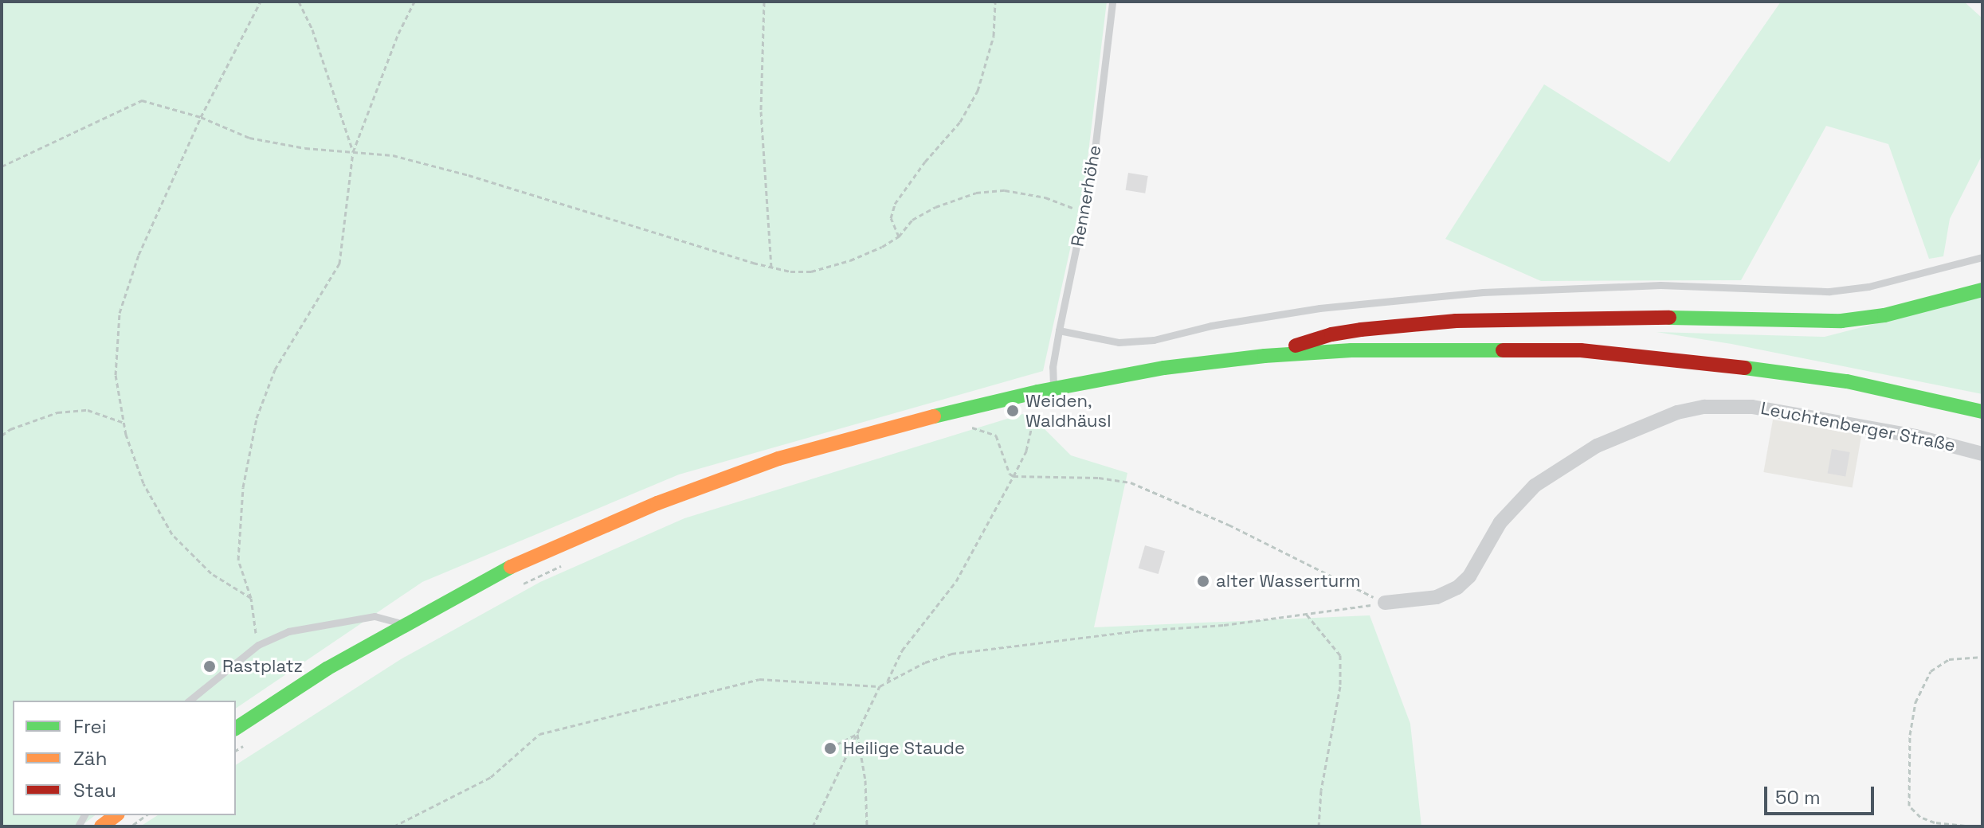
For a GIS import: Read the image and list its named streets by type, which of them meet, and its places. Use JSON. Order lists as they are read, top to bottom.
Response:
{
  "streets": {
    "street": ["Leuchtenberger Straße"],
    "lane": ["Rennerhöhe"]
  },
  "places": [
    "Weiden, Waldhäusl",
    "alter Wasserturm",
    "Rastplatz",
    "Heilige Staude"
  ],
  "legend": ["Frei", "Zäh", "Stau"],
  "scale_bar": "50 m"
}
